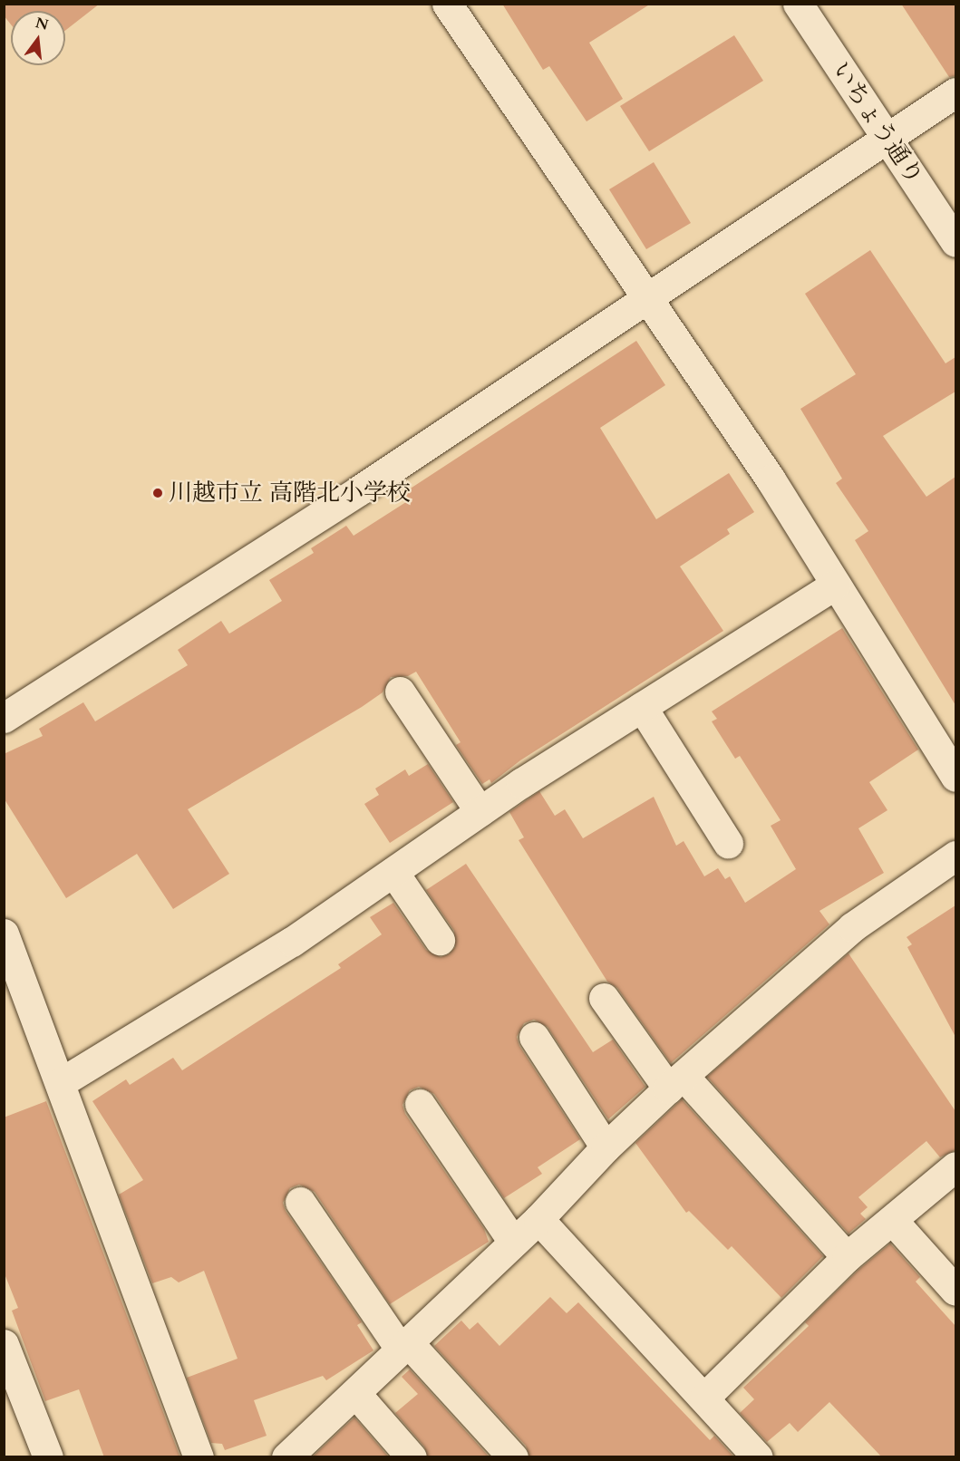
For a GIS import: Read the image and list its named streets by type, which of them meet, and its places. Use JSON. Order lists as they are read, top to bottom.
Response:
{
  "streets": {
    "street": ["いちょう通り"]
  },
  "places": ["川越市立 高階北小学校"],
  "north": "top"
}
